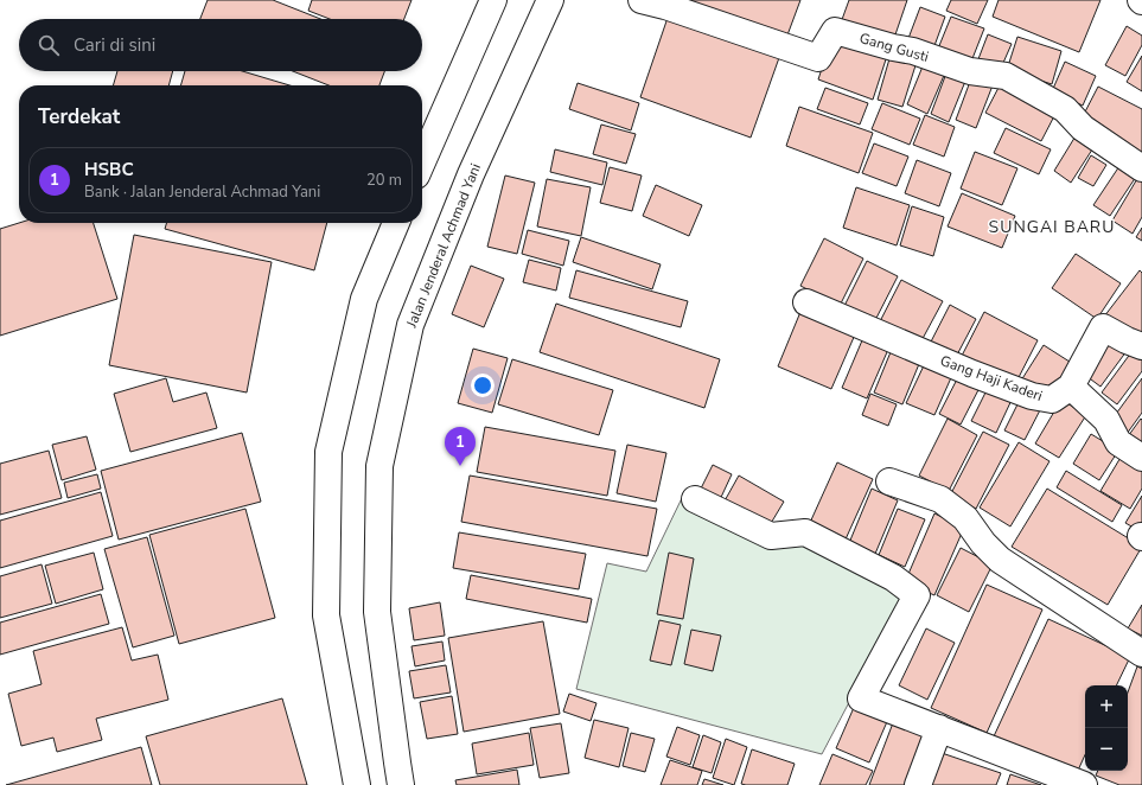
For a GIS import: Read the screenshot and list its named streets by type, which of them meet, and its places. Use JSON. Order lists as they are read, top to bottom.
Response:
{
  "streets": {
    "main road": ["Gang Gusti", "Jalan Jenderal Achmad Yani", "Gang Haji Kaderi"]
  },
  "districts": ["SUNGAI BARU"],
  "page": {
    "search": "Cari di sini",
    "heading": "Terdekat",
    "list": [
      {
        "mark": "1",
        "name": "HSBC",
        "note": "Bank · Jalan Jenderal Achmad Yani",
        "value": "20 m"
      }
    ],
    "pins": "1",
    "map_buttons": ["+", "−"]
  }
}
